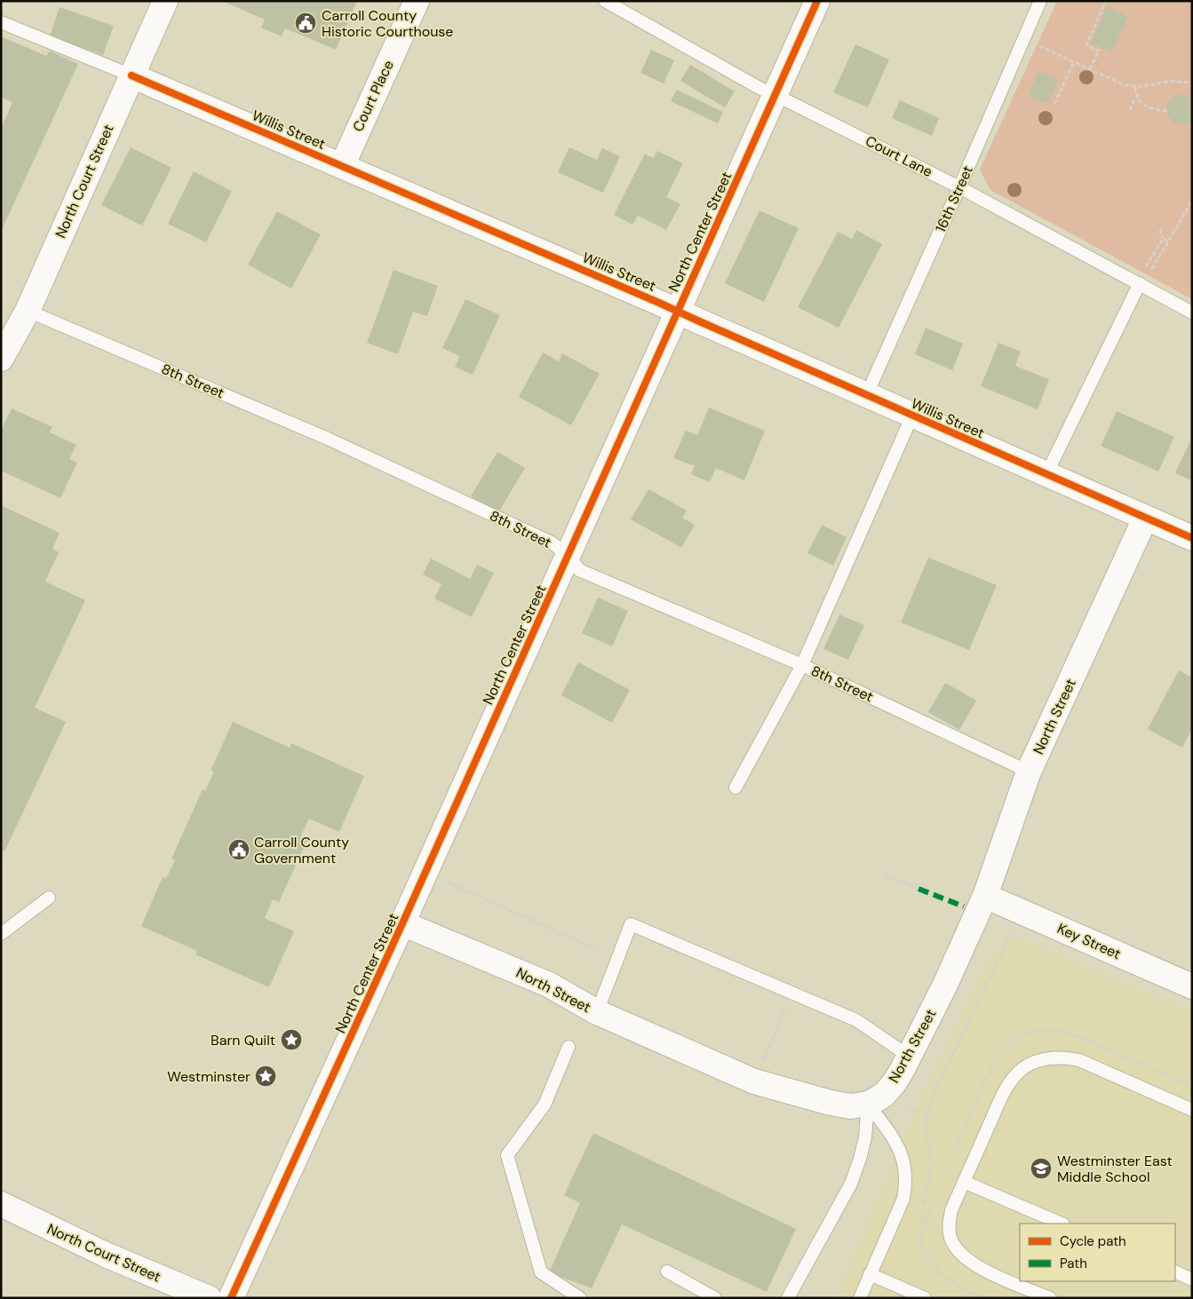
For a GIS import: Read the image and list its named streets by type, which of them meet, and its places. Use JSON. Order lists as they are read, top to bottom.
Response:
{
  "streets": {
    "street": [
      "Court Place",
      "Willis Street",
      "North Court Street",
      "North Center Street",
      "North Street",
      "Key Street"
    ],
    "lane": ["Court Lane", "16th Street", "8th Street"]
  },
  "crossings": [
    ["Court Place", "Willis Street"],
    ["Willis Street", "North Court Street"],
    ["Willis Street", "16th Street"],
    ["Willis Street", "North Center Street"],
    ["Willis Street", "North Street"],
    ["Court Lane", "16th Street"],
    ["Court Lane", "North Center Street"],
    ["North Court Street", "8th Street"],
    ["North Center Street", "8th Street"],
    ["North Center Street", "North Street"],
    ["8th Street", "North Street"],
    ["North Street", "Key Street"]
  ],
  "places": {
    "public building": ["Carroll County Historic Courthouse", "Carroll County Government"],
    "place": ["Barn Quilt", "Westminster"],
    "school or university": ["Westminster East Middle School"]
  },
  "legend": ["Cycle path", "Path"]
}
